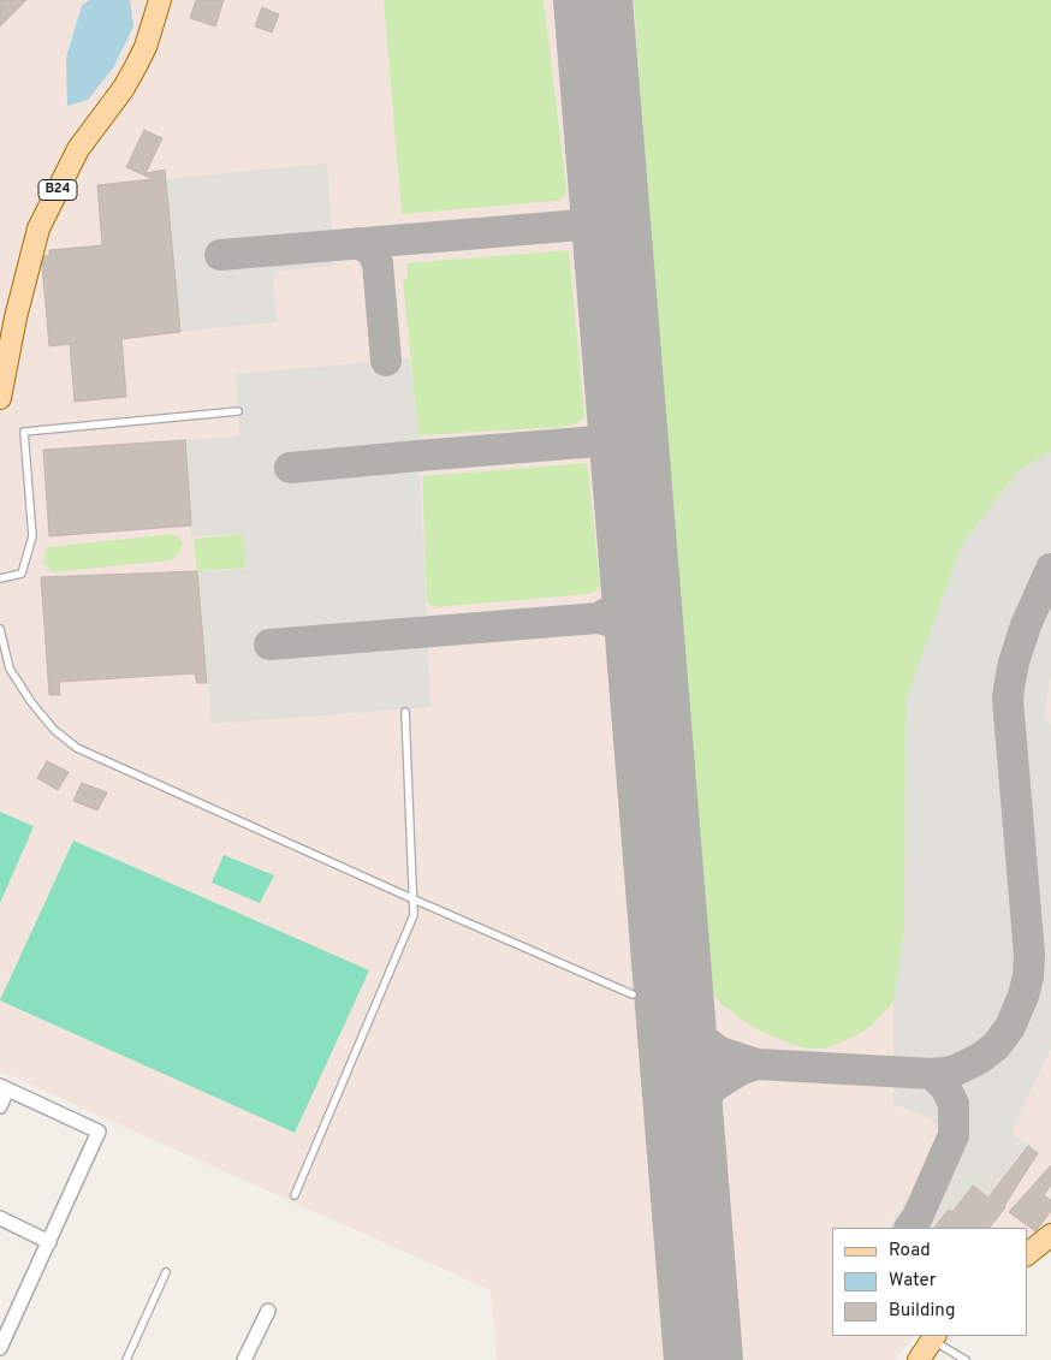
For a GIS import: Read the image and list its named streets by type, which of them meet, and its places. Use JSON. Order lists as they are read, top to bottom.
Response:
{
  "streets": {
    "main road": ["B24"]
  },
  "legend": ["Road", "Water", "Building"]
}
